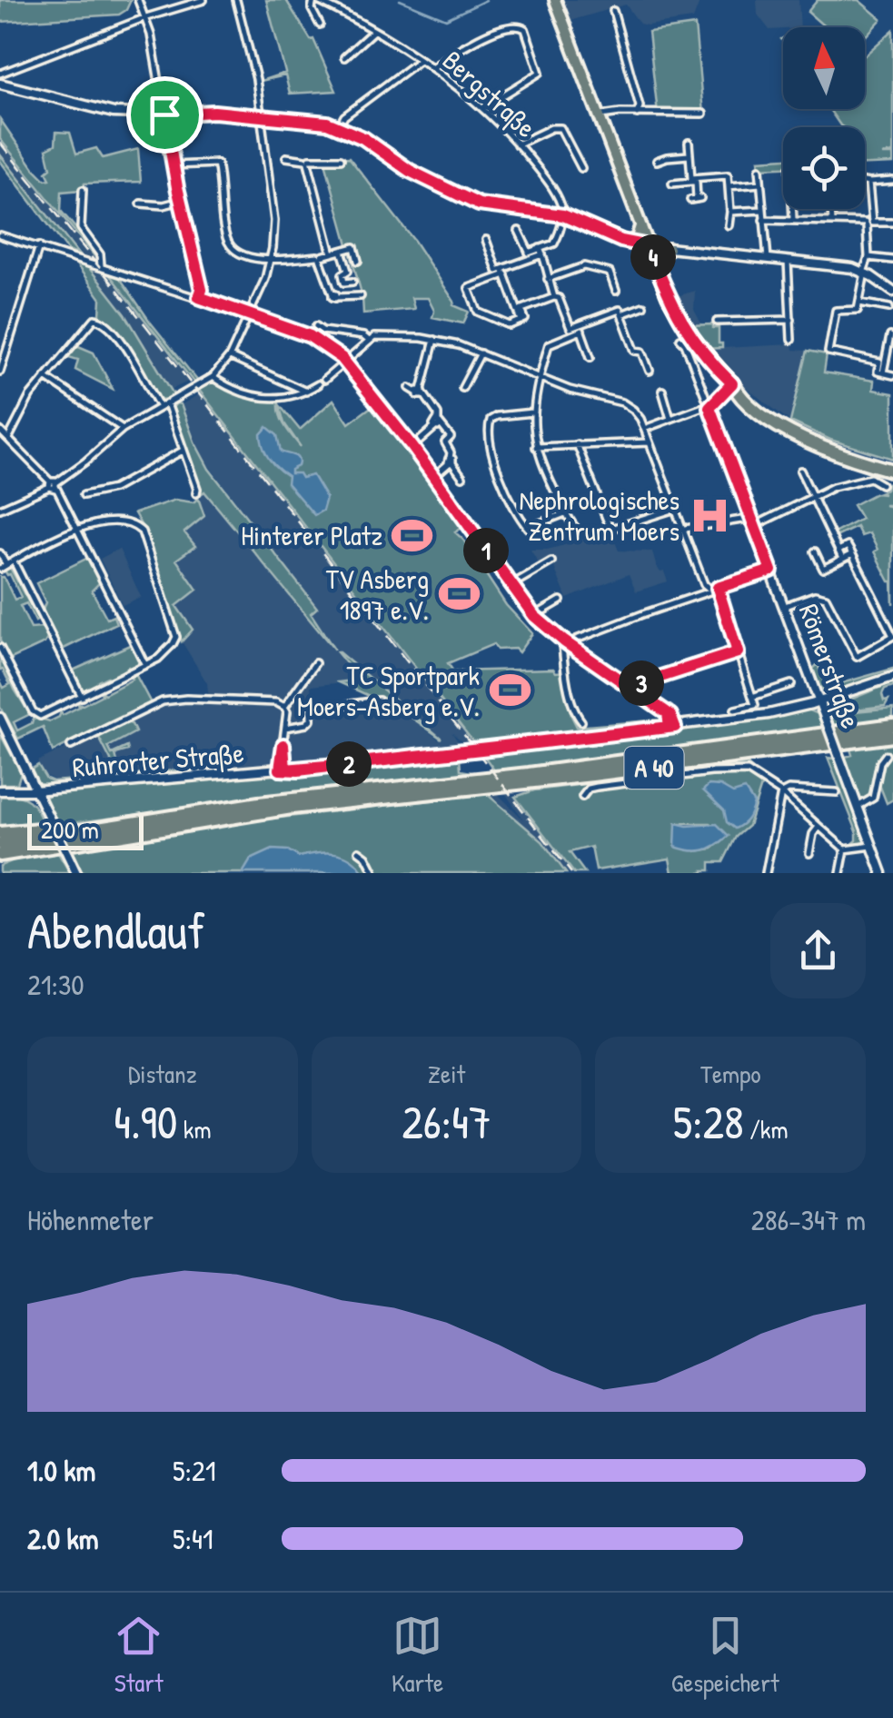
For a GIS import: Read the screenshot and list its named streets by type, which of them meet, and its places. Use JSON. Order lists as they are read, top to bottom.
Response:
{
  "streets": {
    "highway": ["A 40"],
    "street": ["Bergstraße", "Römerstraße", "Ruhrorter Straße"]
  },
  "crossings": [
    ["Römerstraße", "Ruhrorter Straße"]
  ],
  "places": {
    "hospital": ["Nephrologisches Zentrum Moers"],
    "sports": ["Hinterer Platz", "TV Asberg 1897 e.V.", "TC Sportpark Moers-Asberg e.V."]
  },
  "scale_bar": "200 m",
  "north": "top",
  "page": {
    "pins": [
      "4",
      "1",
      "3",
      "2"
    ],
    "scale": "200 m",
    "heading": ["Abendlauf", "21:30"],
    "stats": [
      ["Distanz", "4.90 km"],
      ["Zeit", "26:47"],
      ["Tempo", "5:28 /km"]
    ],
    "chart": ["Höhenmeter", "286–347 m"],
    "list": [
      {
        "name": "1.0 km",
        "note": "5:21"
      },
      {
        "name": "2.0 km",
        "note": "5:41"
      }
    ],
    "tabs": ["Start", "Karte", "Gespeichert"]
  }
}
